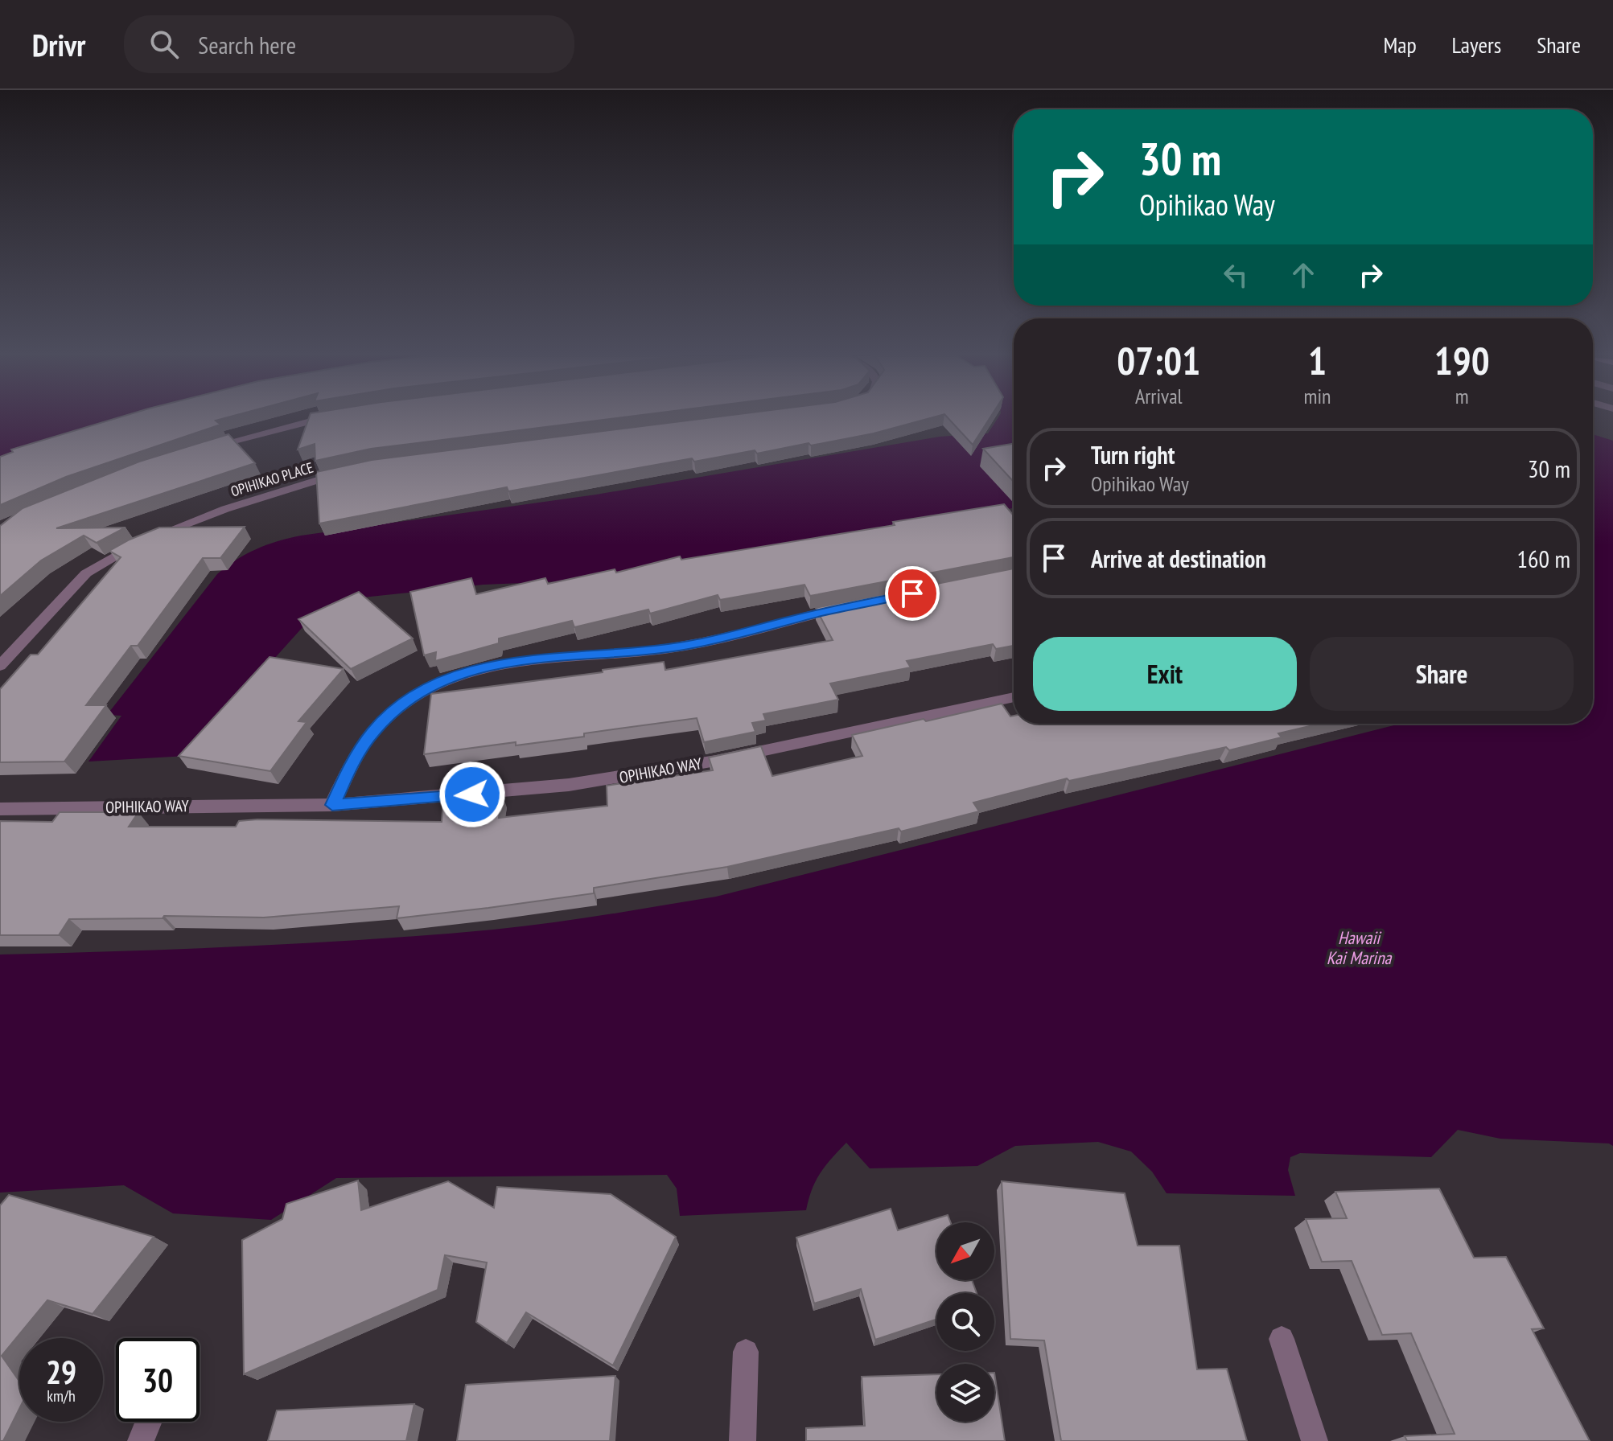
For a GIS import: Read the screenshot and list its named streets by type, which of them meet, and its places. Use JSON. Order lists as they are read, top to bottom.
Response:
{
  "streets": {
    "street": ["OPIHIKAO PLACE", "OPIHIKAO WAY"]
  },
  "water": ["Hawaii Kai Marina"],
  "north": "bottom left",
  "page": {
    "header": "Drivr",
    "search": "Search here",
    "nav": ["Map", "Layers", "Share"],
    "turn": ["30 m", "Opihikao Way"],
    "eta": [
      "07:01",
      "Arrival",
      "1",
      "min",
      "190",
      "m"
    ],
    "list": [
      {
        "name": "Turn right",
        "note": "Opihikao Way",
        "value": "30 m"
      },
      {
        "name": "Arrive at destination",
        "value": "160 m"
      }
    ],
    "buttons": ["Exit", "Share"],
    "speed": "29 km/h",
    "limit": "30"
  }
}
